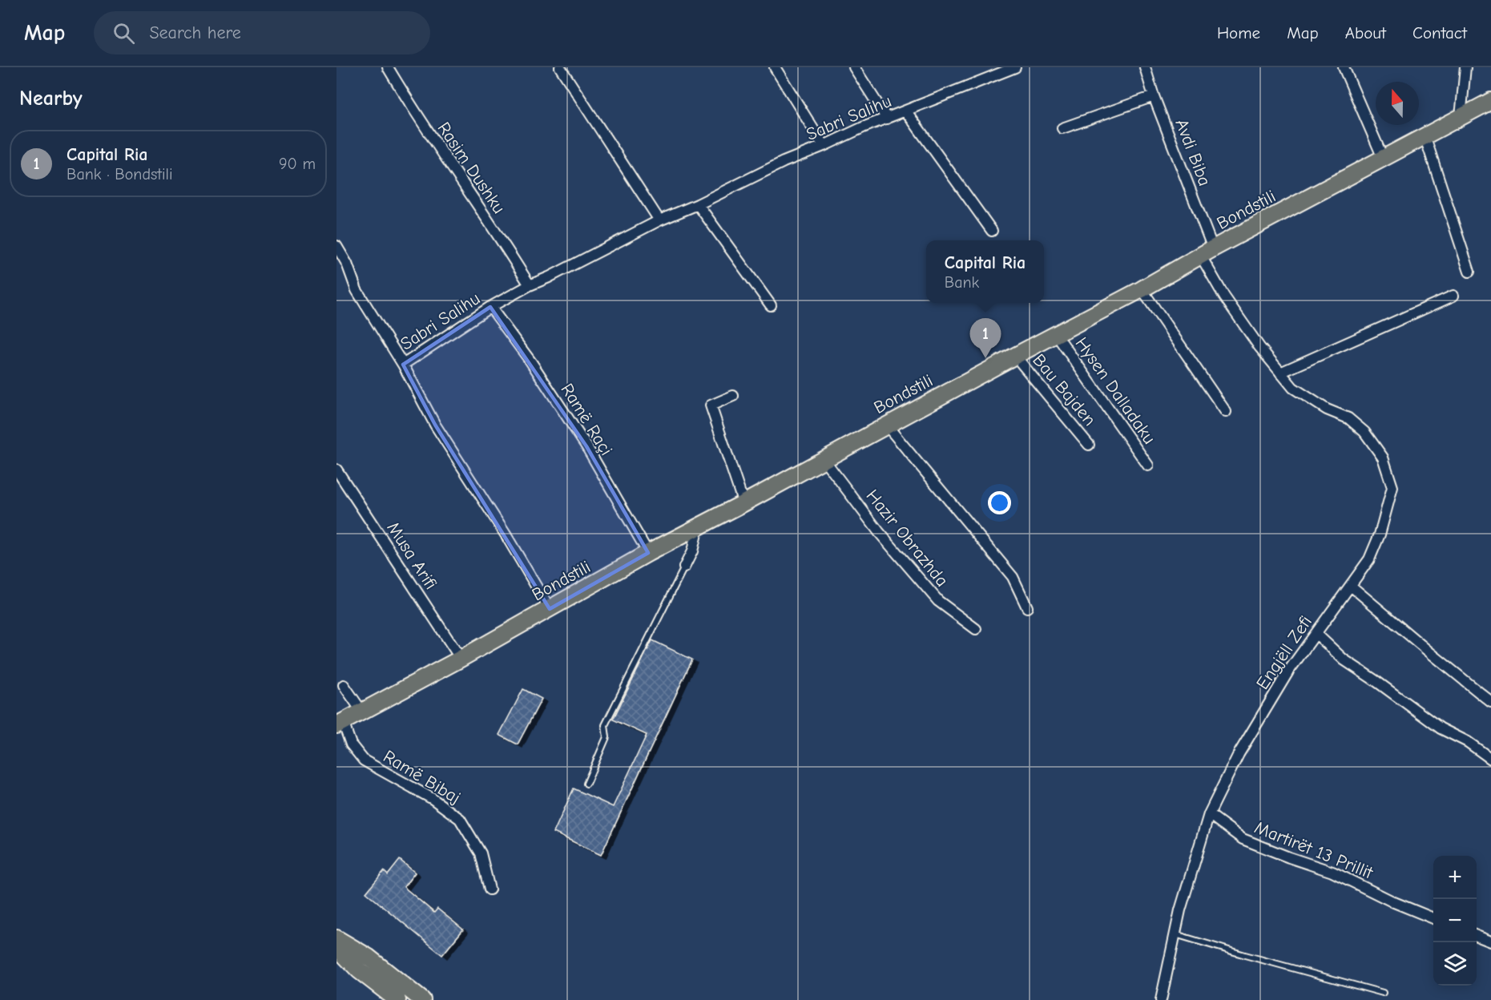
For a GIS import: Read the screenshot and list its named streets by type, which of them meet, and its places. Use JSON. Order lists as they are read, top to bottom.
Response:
{
  "streets": {
    "main road": ["Bondstili"],
    "street": [
      "Sabri Salihu",
      "Avdi Biba",
      "Rasim Dushku",
      "Bau Bajden",
      "Hysen Dalladaku",
      "Ramë Raçi",
      "Hazir Obrazhda",
      "Musa Arifi",
      "Engjëll Zefi",
      "Ramë Bibaj",
      "Martirët 13 Prillit"
    ]
  },
  "crossings": [
    ["Sabri Salihu", "Rasim Dushku"],
    ["Sabri Salihu", "Bondstili"],
    ["Sabri Salihu", "Ramë Raçi"],
    ["Avdi Biba", "Bondstili"],
    ["Avdi Biba", "Engjëll Zefi"],
    ["Bondstili", "Bau Bajden"],
    ["Bondstili", "Hysen Dalladaku"],
    ["Bondstili", "Ramë Raçi"],
    ["Bondstili", "Hazir Obrazhda"],
    ["Bondstili", "Musa Arifi"],
    ["Bondstili", "Engjëll Zefi"],
    ["Bondstili", "Ramë Bibaj"],
    ["Engjëll Zefi", "Martirët 13 Prillit"]
  ],
  "north": "top",
  "page": {
    "header": "Map",
    "search": "Search here",
    "nav": [
      "Home",
      "Map",
      "About",
      "Contact"
    ],
    "heading": "Nearby",
    "list": [
      {
        "mark": "1",
        "name": "Capital Ria",
        "note": "Bank · Bondstili",
        "value": "90 m"
      }
    ],
    "popup": ["Capital Ria", "Bank"],
    "pins": "1",
    "map_buttons": ["+", "−"]
  }
}
